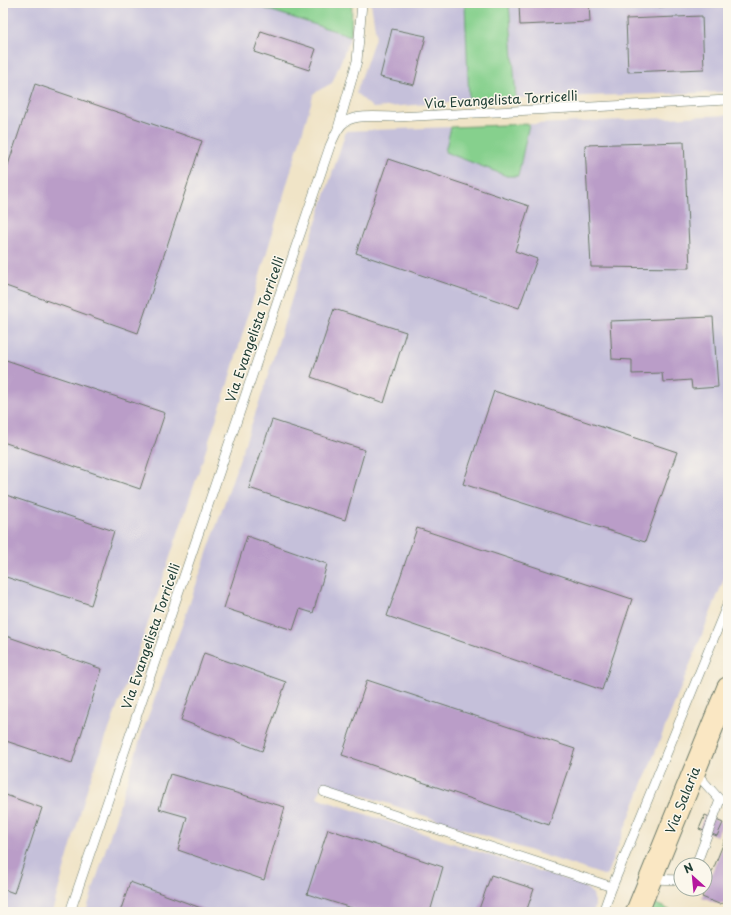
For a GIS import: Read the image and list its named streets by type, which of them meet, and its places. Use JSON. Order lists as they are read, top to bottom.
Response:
{
  "streets": {
    "main road": ["Via Salaria"],
    "lane": ["Via Evangelista Torricelli"]
  },
  "north": "top left"
}
